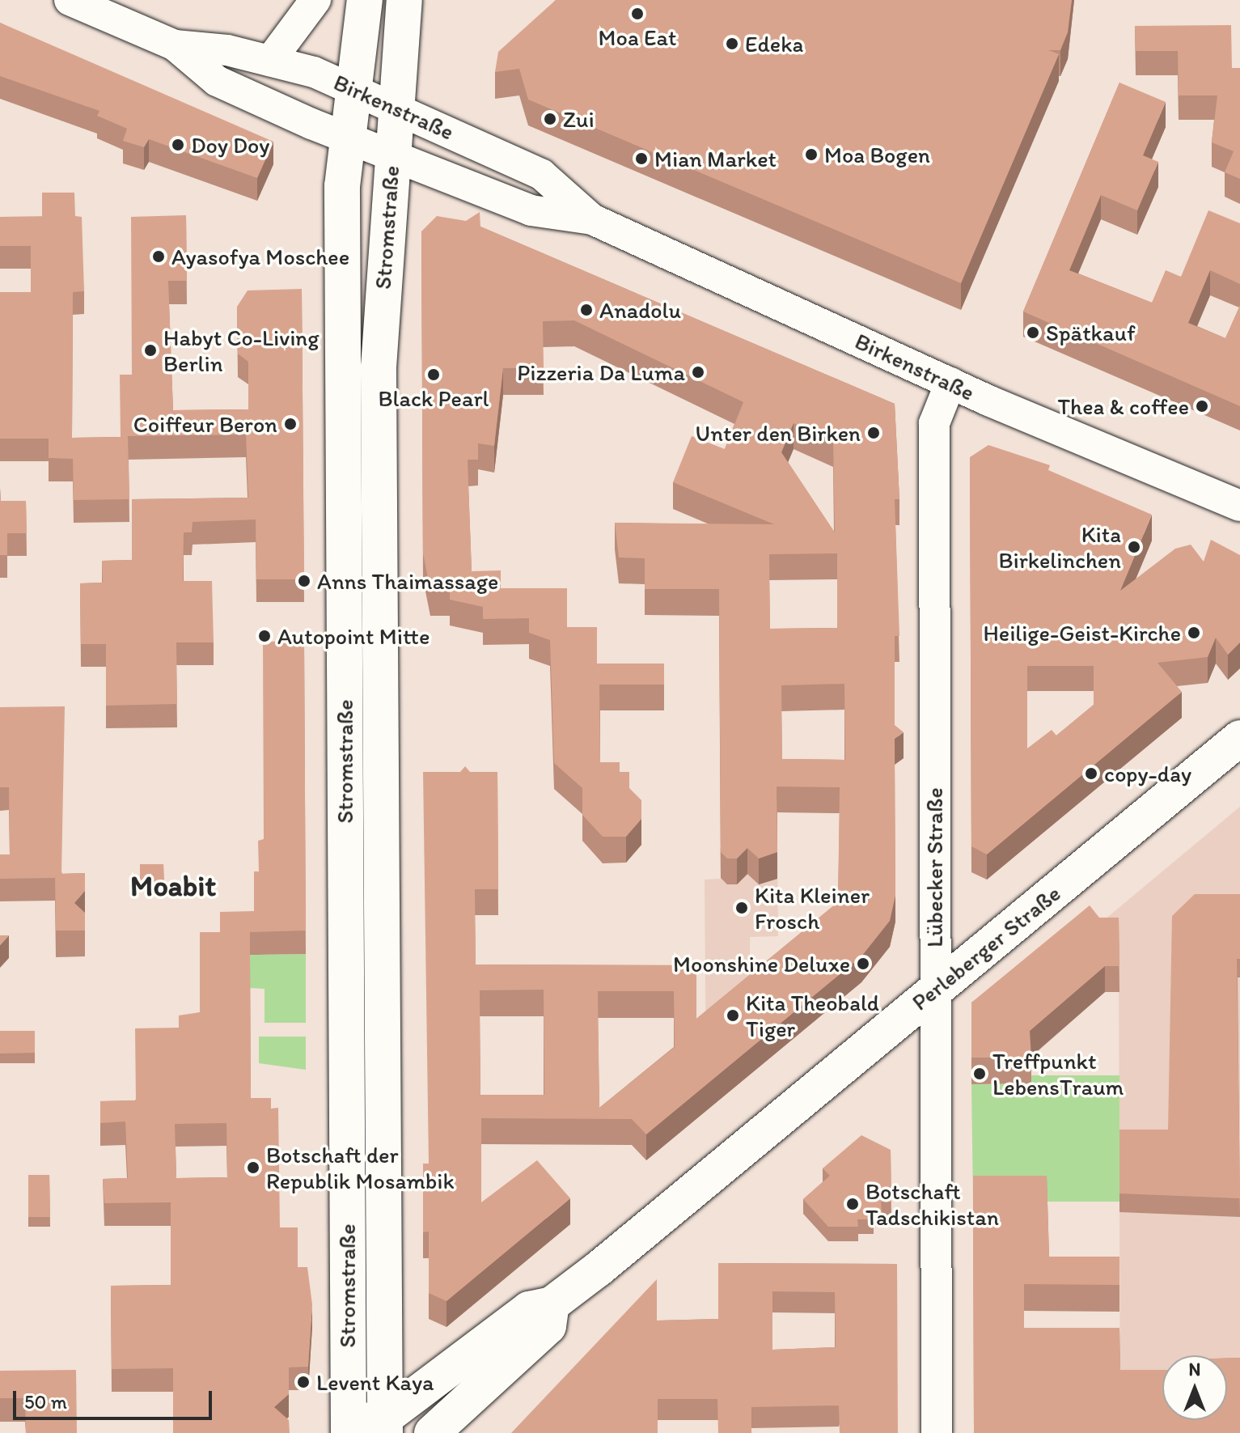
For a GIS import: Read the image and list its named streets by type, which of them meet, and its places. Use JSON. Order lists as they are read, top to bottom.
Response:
{
  "streets": {
    "main road": ["Stromstraße", "Perleberger Straße"],
    "street": ["Birkenstraße", "Lübecker Straße"]
  },
  "crossings": [
    ["Birkenstraße", "Stromstraße"],
    ["Birkenstraße", "Lübecker Straße"],
    ["Stromstraße", "Perleberger Straße"],
    ["Lübecker Straße", "Perleberger Straße"]
  ],
  "districts": ["Moabit"],
  "places": [
    "Moa Eat",
    "Edeka",
    "Zui",
    "Doy Doy",
    "Moa Bogen",
    "Mian Market",
    "Ayasofya Moschee",
    "Anadolu",
    "Spätkauf",
    "Habyt Co-Living Berlin",
    "Pizzeria Da Luma",
    "Black Pearl",
    "Thea & coffee",
    "Coiffeur Beron",
    "Unter den Birken",
    "Kita Birkelinchen",
    "Anns Thaimassage",
    "Heilige-Geist-Kirche",
    "Autopoint Mitte",
    "copy-day",
    "Kita Kleiner Frosch",
    "Moonshine Deluxe",
    "Kita Theobald Tiger",
    "Treffpunkt LebensTraum",
    "Botschaft der Republik Mosambik",
    "Botschaft Tadschikistan",
    "Levent Kaya"
  ],
  "scale_bar": "50 m",
  "north": "top"
}
